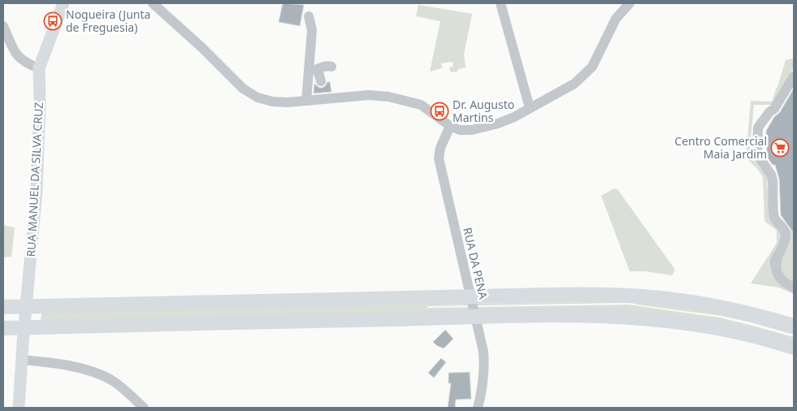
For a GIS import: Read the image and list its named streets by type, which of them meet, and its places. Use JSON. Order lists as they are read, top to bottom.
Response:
{
  "streets": {
    "main road": ["RUA MANUEL DA SILVA CRUZ"],
    "street": ["RUA DA PENA"]
  },
  "places": {
    "bus stop": ["Nogueira (Junta de Freguesia)", "Dr. Augusto Martins"],
    "supermarket": ["Centro Comercial Maia Jardim"]
  }
}
